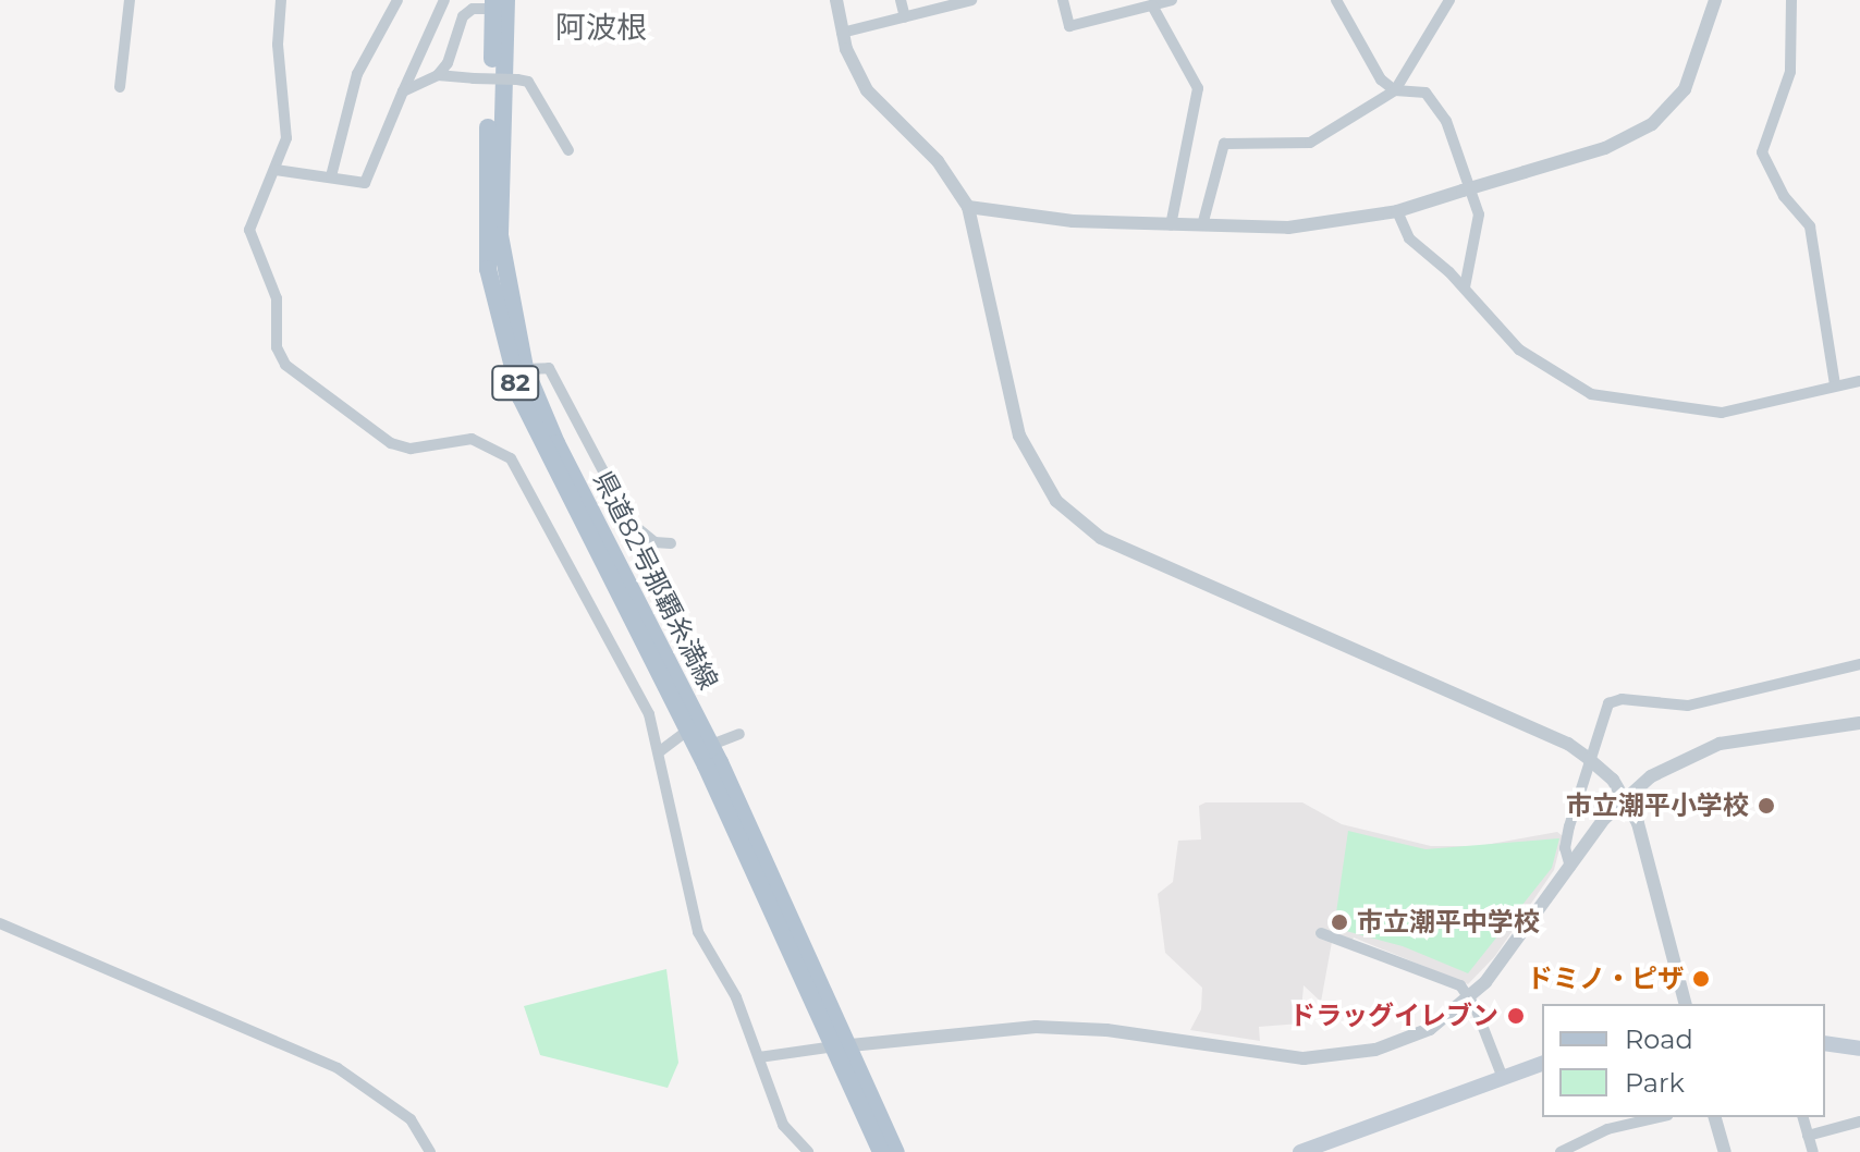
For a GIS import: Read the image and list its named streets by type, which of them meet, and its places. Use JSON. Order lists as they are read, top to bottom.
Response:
{
  "streets": {
    "main road": ["82", "県道82号那覇糸満線"]
  },
  "districts": ["阿波根"],
  "places": [
    "市立潮平小学校",
    "市立潮平中学校",
    "ドミノ・ピザ",
    "ドラッグイレブン"
  ],
  "legend": ["Road", "Park"]
}
